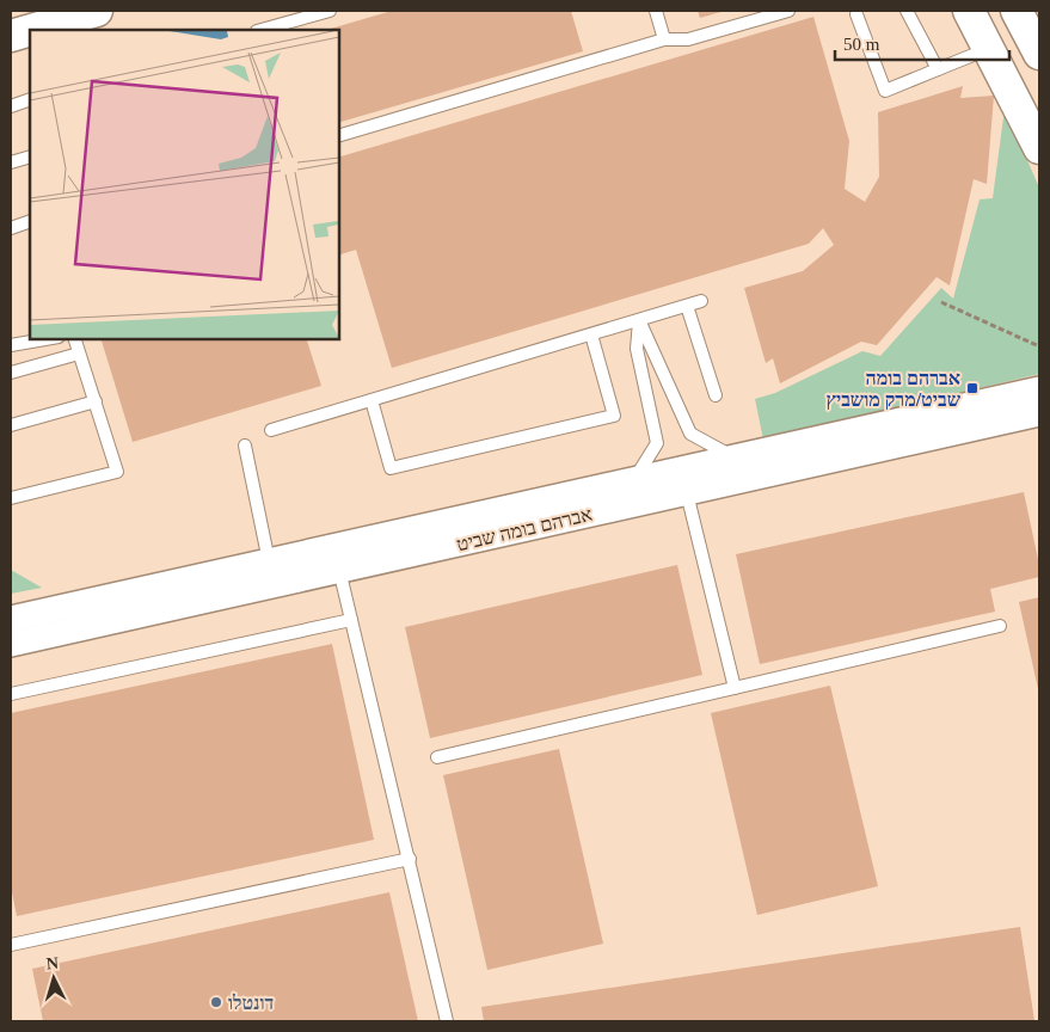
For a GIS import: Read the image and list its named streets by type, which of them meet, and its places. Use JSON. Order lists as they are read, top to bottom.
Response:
{
  "streets": {
    "street": ["אברהם בומה שביט"]
  },
  "places": {
    "transit": ["אברהם בומה שביט/מרק מושביץ"],
    "other": ["דונטלו"]
  },
  "scale_bar": "50 m",
  "north": "top"
}
